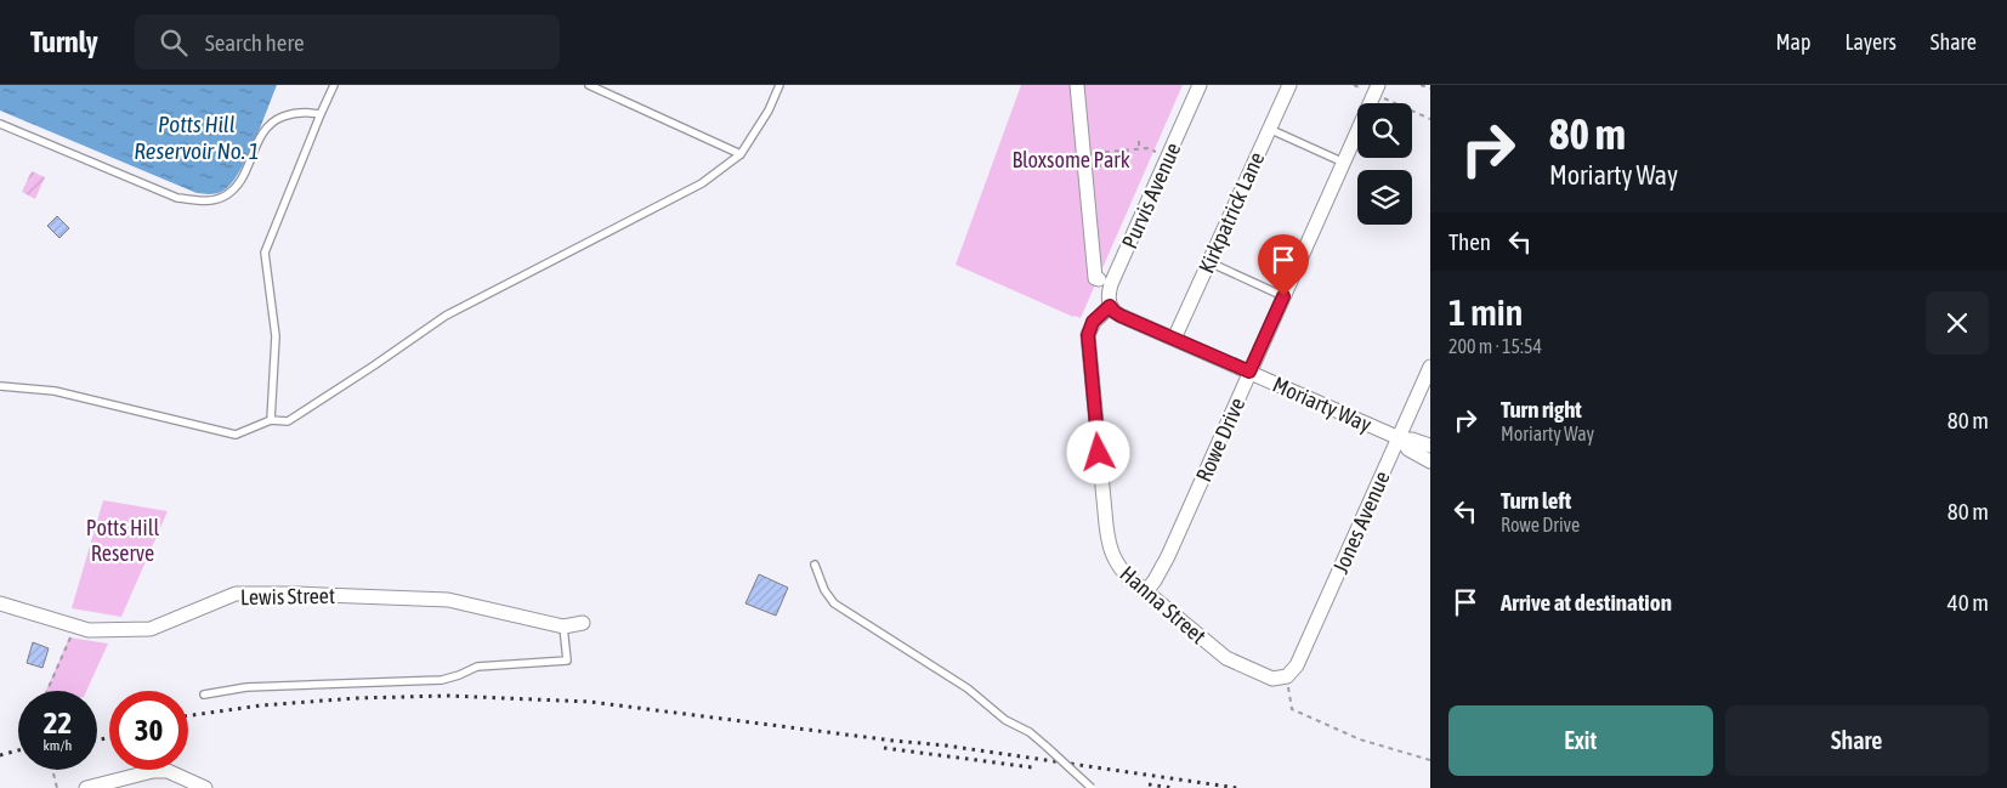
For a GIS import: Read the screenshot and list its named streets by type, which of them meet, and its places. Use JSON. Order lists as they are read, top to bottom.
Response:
{
  "streets": {
    "street": [
      "Purvis Avenue",
      "Kirkpatrick Lane",
      "Moriarty Way",
      "Rowe Drive",
      "Jones Avenue",
      "Lewis Street",
      "Hanna Street"
    ]
  },
  "crossings": [
    ["Purvis Avenue", "Moriarty Way"],
    ["Purvis Avenue", "Hanna Street"],
    ["Kirkpatrick Lane", "Moriarty Way"],
    ["Moriarty Way", "Rowe Drive"],
    ["Moriarty Way", "Jones Avenue"],
    ["Moriarty Way", "Hanna Street"],
    ["Rowe Drive", "Hanna Street"],
    ["Jones Avenue", "Hanna Street"]
  ],
  "water": ["Potts Hill Reservoir No. 1"],
  "parks": ["Bloxsome Park", "Potts Hill Reserve"],
  "page": {
    "header": "Turnly",
    "search": "Search here",
    "nav": ["Map", "Layers", "Share"],
    "turn": ["80 m", "Moriarty Way"],
    "then": "Then",
    "heading": ["1 min", "200 m · 15:54"],
    "list": [
      {
        "name": "Turn right",
        "note": "Moriarty Way",
        "value": "80 m"
      },
      {
        "name": "Turn left",
        "note": "Rowe Drive",
        "value": "80 m"
      },
      {
        "name": "Arrive at destination",
        "value": "40 m"
      }
    ],
    "speed": "22 km/h",
    "limit": "30",
    "buttons": ["Exit", "Share"]
  }
}
